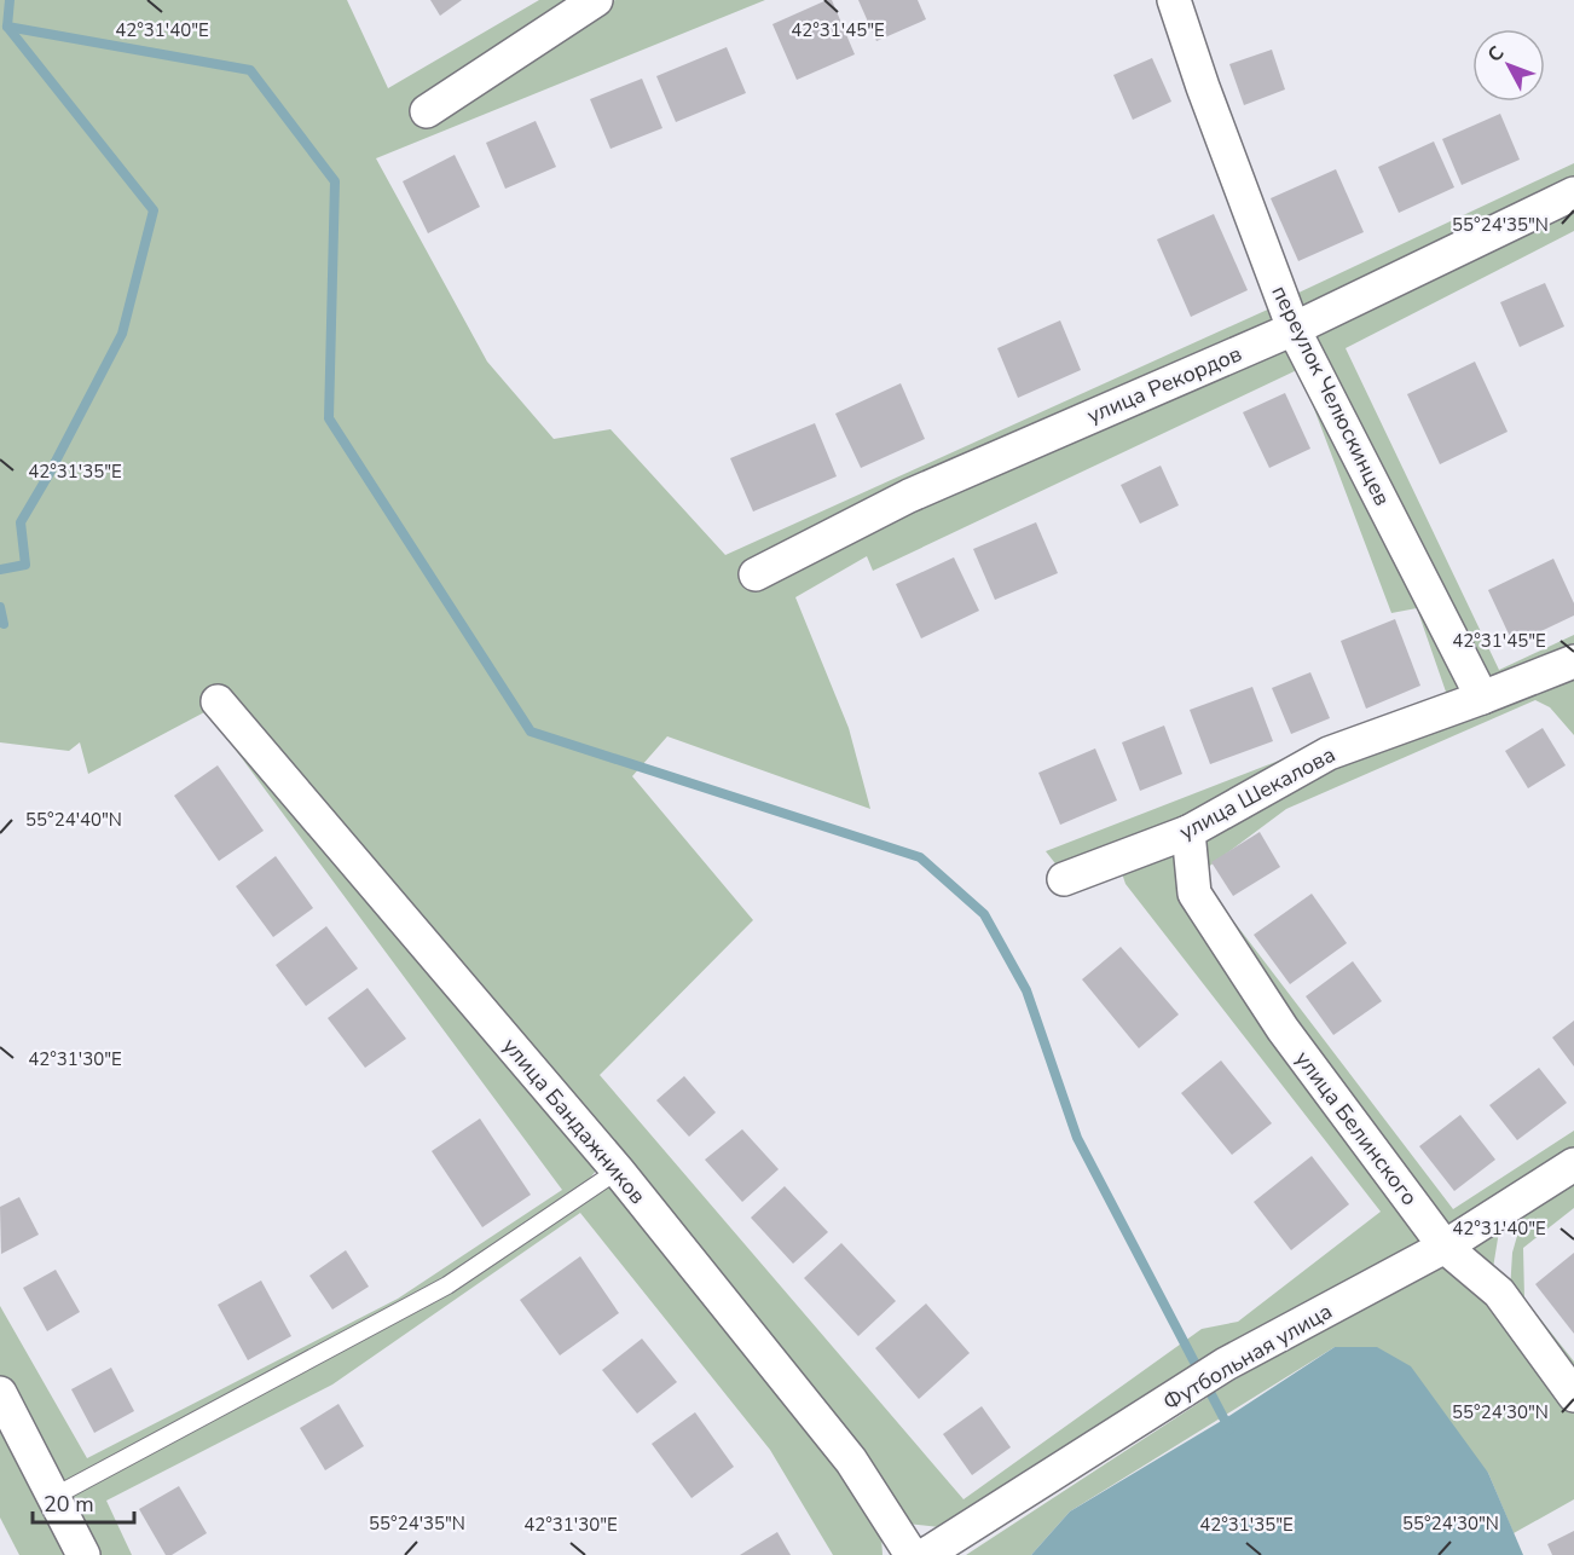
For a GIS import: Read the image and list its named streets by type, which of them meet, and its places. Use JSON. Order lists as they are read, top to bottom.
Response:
{
  "streets": {
    "street": [
      "улица Рекордов",
      "переулок Челюскинцев",
      "улица Шекалова",
      "улица Бандажников",
      "улица Белинского",
      "Футбольная улица"
    ]
  },
  "crossings": [
    ["улица Рекордов", "переулок Челюскинцев"],
    ["переулок Челюскинцев", "улица Шекалова"],
    ["улица Шекалова", "улица Белинского"],
    ["улица Белинского", "Футбольная улица"]
  ],
  "scale_bar": "20 m",
  "north": "top left",
  "coordinates": [
    "42°31'40\"E",
    "42°31'45\"E",
    "55°24'35\"N",
    "42°31'35\"E",
    "55°24'40\"N",
    "42°31'30\"E",
    "55°24'30\"N"
  ]
}
